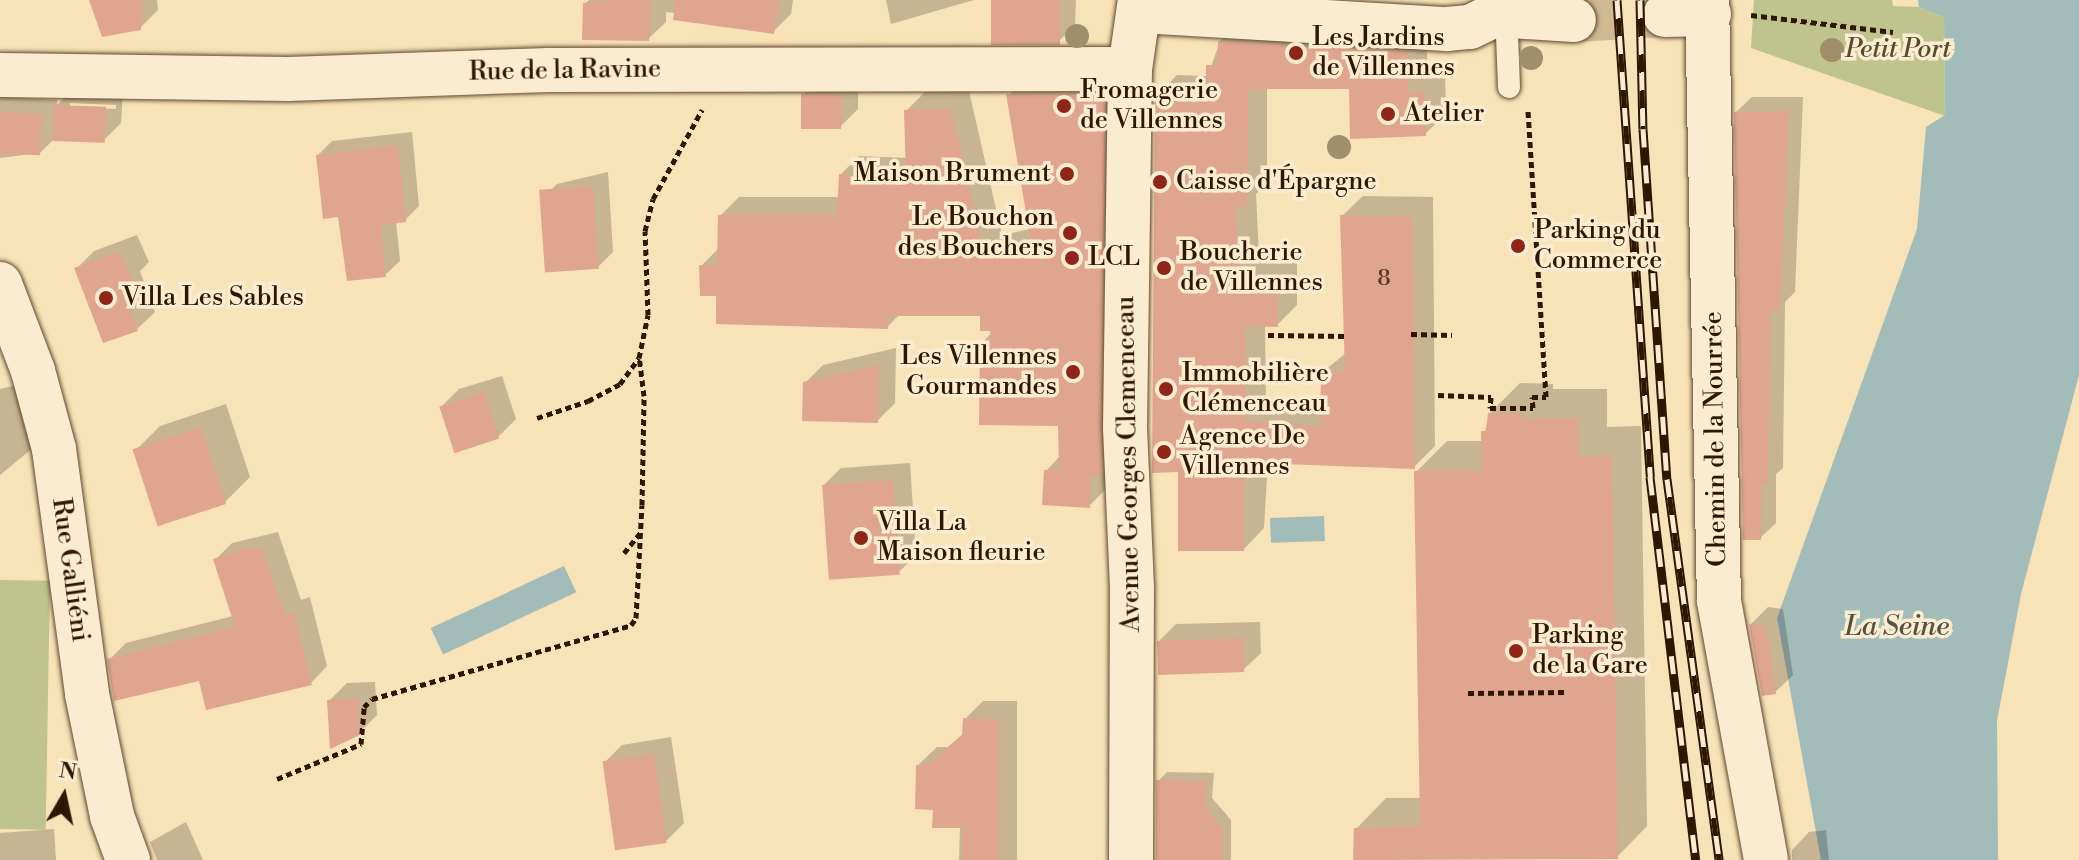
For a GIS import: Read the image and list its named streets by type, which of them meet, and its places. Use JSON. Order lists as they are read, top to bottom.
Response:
{
  "streets": {
    "street": [
      "Rue de la Ravine",
      "Chemin de la Nourrée",
      "Avenue Georges Clemenceau",
      "Rue Galliéni"
    ]
  },
  "crossings": [
    ["Rue de la Ravine", "Avenue Georges Clemenceau"]
  ],
  "water": ["La Seine"],
  "parks": ["Petit Port"],
  "places": [
    "Les Jardins de Villennes",
    "Fromagerie de Villennes",
    "Atelier",
    "Maison Brument",
    "Caisse d'Épargne",
    "Le Bouchon des Bouchers",
    "Parking du Commerce",
    "LCL",
    "Boucherie de Villennes",
    "Villa Les Sables",
    "Les Villennes Gourmandes",
    "Immobilière Clémenceau",
    "Agence De Villennes",
    "Villa La Maison fleurie",
    "Parking de la Gare"
  ],
  "house_numbers": ["8"],
  "north": "top"
}
